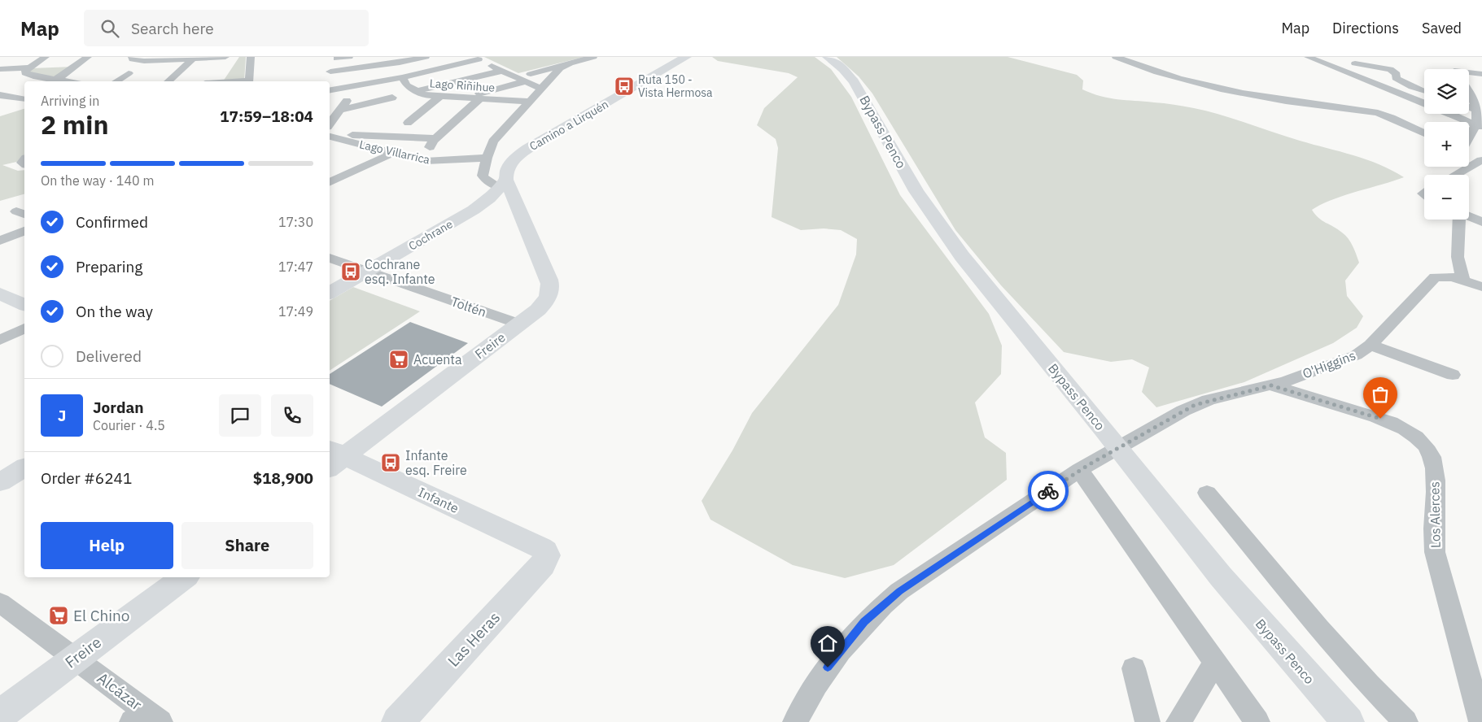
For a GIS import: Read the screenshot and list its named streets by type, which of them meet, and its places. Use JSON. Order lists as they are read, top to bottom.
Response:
{
  "streets": {
    "main road": [
      "Camino a Lirquén",
      "Bypass Penco",
      "Cochrane",
      "Freire",
      "Infante",
      "Las Heras"
    ],
    "street": [
      "Lago Riñihue",
      "Lago Villarrica",
      "Toltén",
      "O'Higgins",
      "Los Alerces",
      "Alcázar"
    ]
  },
  "crossings": [
    ["Camino a Lirquén", "Cochrane"],
    ["Camino a Lirquén", "Freire"],
    ["Cochrane", "Toltén"],
    ["Cochrane", "Freire"],
    ["Toltén", "Freire"],
    ["Freire", "Infante"],
    ["Freire", "Alcázar"],
    ["O'Higgins", "Los Alerces"],
    ["Infante", "Las Heras"]
  ],
  "places": {
    "bus stop": ["Ruta 150 - Vista Hermosa", "Cochrane esq. Infante", "Infante esq. Freire"],
    "supermarket": ["Acuenta", "El Chino"]
  },
  "page": {
    "header": "Map",
    "search": "Search here",
    "nav": ["Map", "Directions", "Saved"],
    "map_buttons": ["+", "−"],
    "heading": ["2 min", "Arriving in", "17:59–18:04"],
    "panel": [
      "Jordan",
      "Courier · 4.5",
      "Order #6241",
      "$18,900"
    ],
    "bar": "On the way · 140 m",
    "list": [
      ["Confirmed", "17:30"],
      ["Preparing", "17:47"],
      ["On the way", "17:49"],
      "Delivered"
    ],
    "round": "J",
    "buttons": ["Help", "Share"]
  }
}
